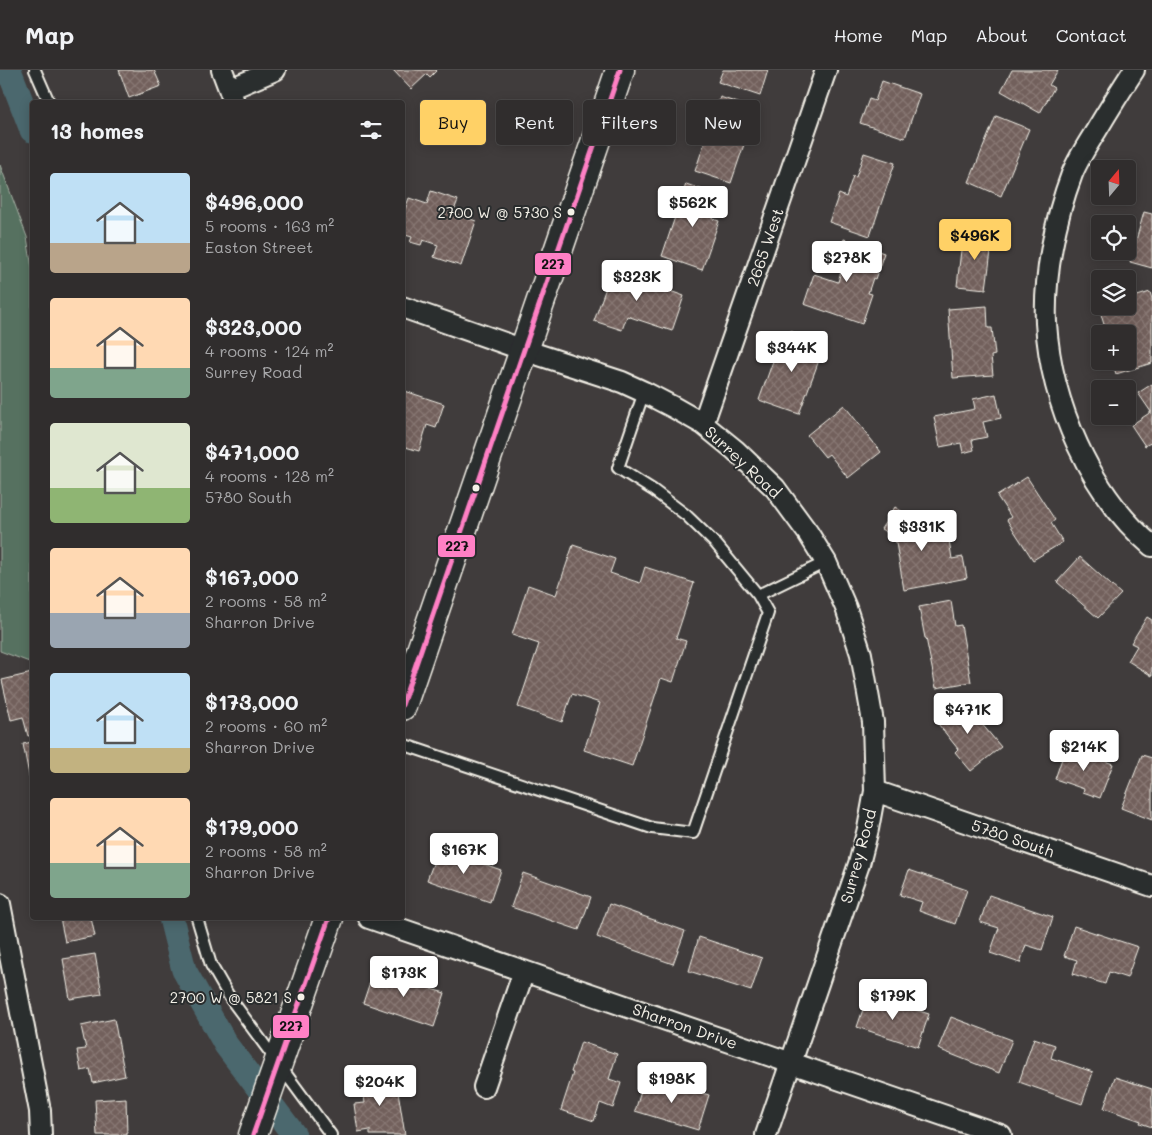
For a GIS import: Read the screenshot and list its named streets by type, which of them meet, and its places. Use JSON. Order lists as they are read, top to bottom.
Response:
{
  "streets": {
    "street": [
      "2665 West",
      "Surrey Road",
      "5780 South",
      "Sharron Drive"
    ]
  },
  "crossings": [
    ["2665 West", "Surrey Road"],
    ["Surrey Road", "5780 South"],
    ["Surrey Road", "Sharron Drive"]
  ],
  "places": ["2700 W @ 5730 S", "2700 W @ 5821 S"],
  "lines": ["transit line 227"],
  "north": "top",
  "page": {
    "header": "Map",
    "nav": [
      "Home",
      "Map",
      "About",
      "Contact"
    ],
    "chip": [
      "Buy",
      "Rent",
      "Filters",
      "New"
    ],
    "heading": "13 homes",
    "map_buttons": ["+", "−"],
    "list": [
      {
        "name": "$496,000",
        "note": "5 rooms · 163 m² · Easton Street"
      },
      {
        "name": "$323,000",
        "note": "4 rooms · 124 m² · Surrey Road"
      },
      {
        "name": "$471,000",
        "note": "4 rooms · 128 m² · 5780 South"
      },
      {
        "name": "$167,000",
        "note": "2 rooms · 58 m² · Sharron Drive"
      },
      {
        "name": "$173,000",
        "note": "2 rooms · 60 m² · Sharron Drive"
      },
      {
        "name": "$179,000",
        "note": "2 rooms · 58 m² · Sharron Drive"
      }
    ],
    "price": [
      "$562K",
      "$496K",
      "$278K",
      "$323K",
      "$344K",
      "$331K",
      "$471K",
      "$214K",
      "$167K",
      "$173K",
      "$179K",
      "$198K",
      "$204K"
    ]
  }
}
